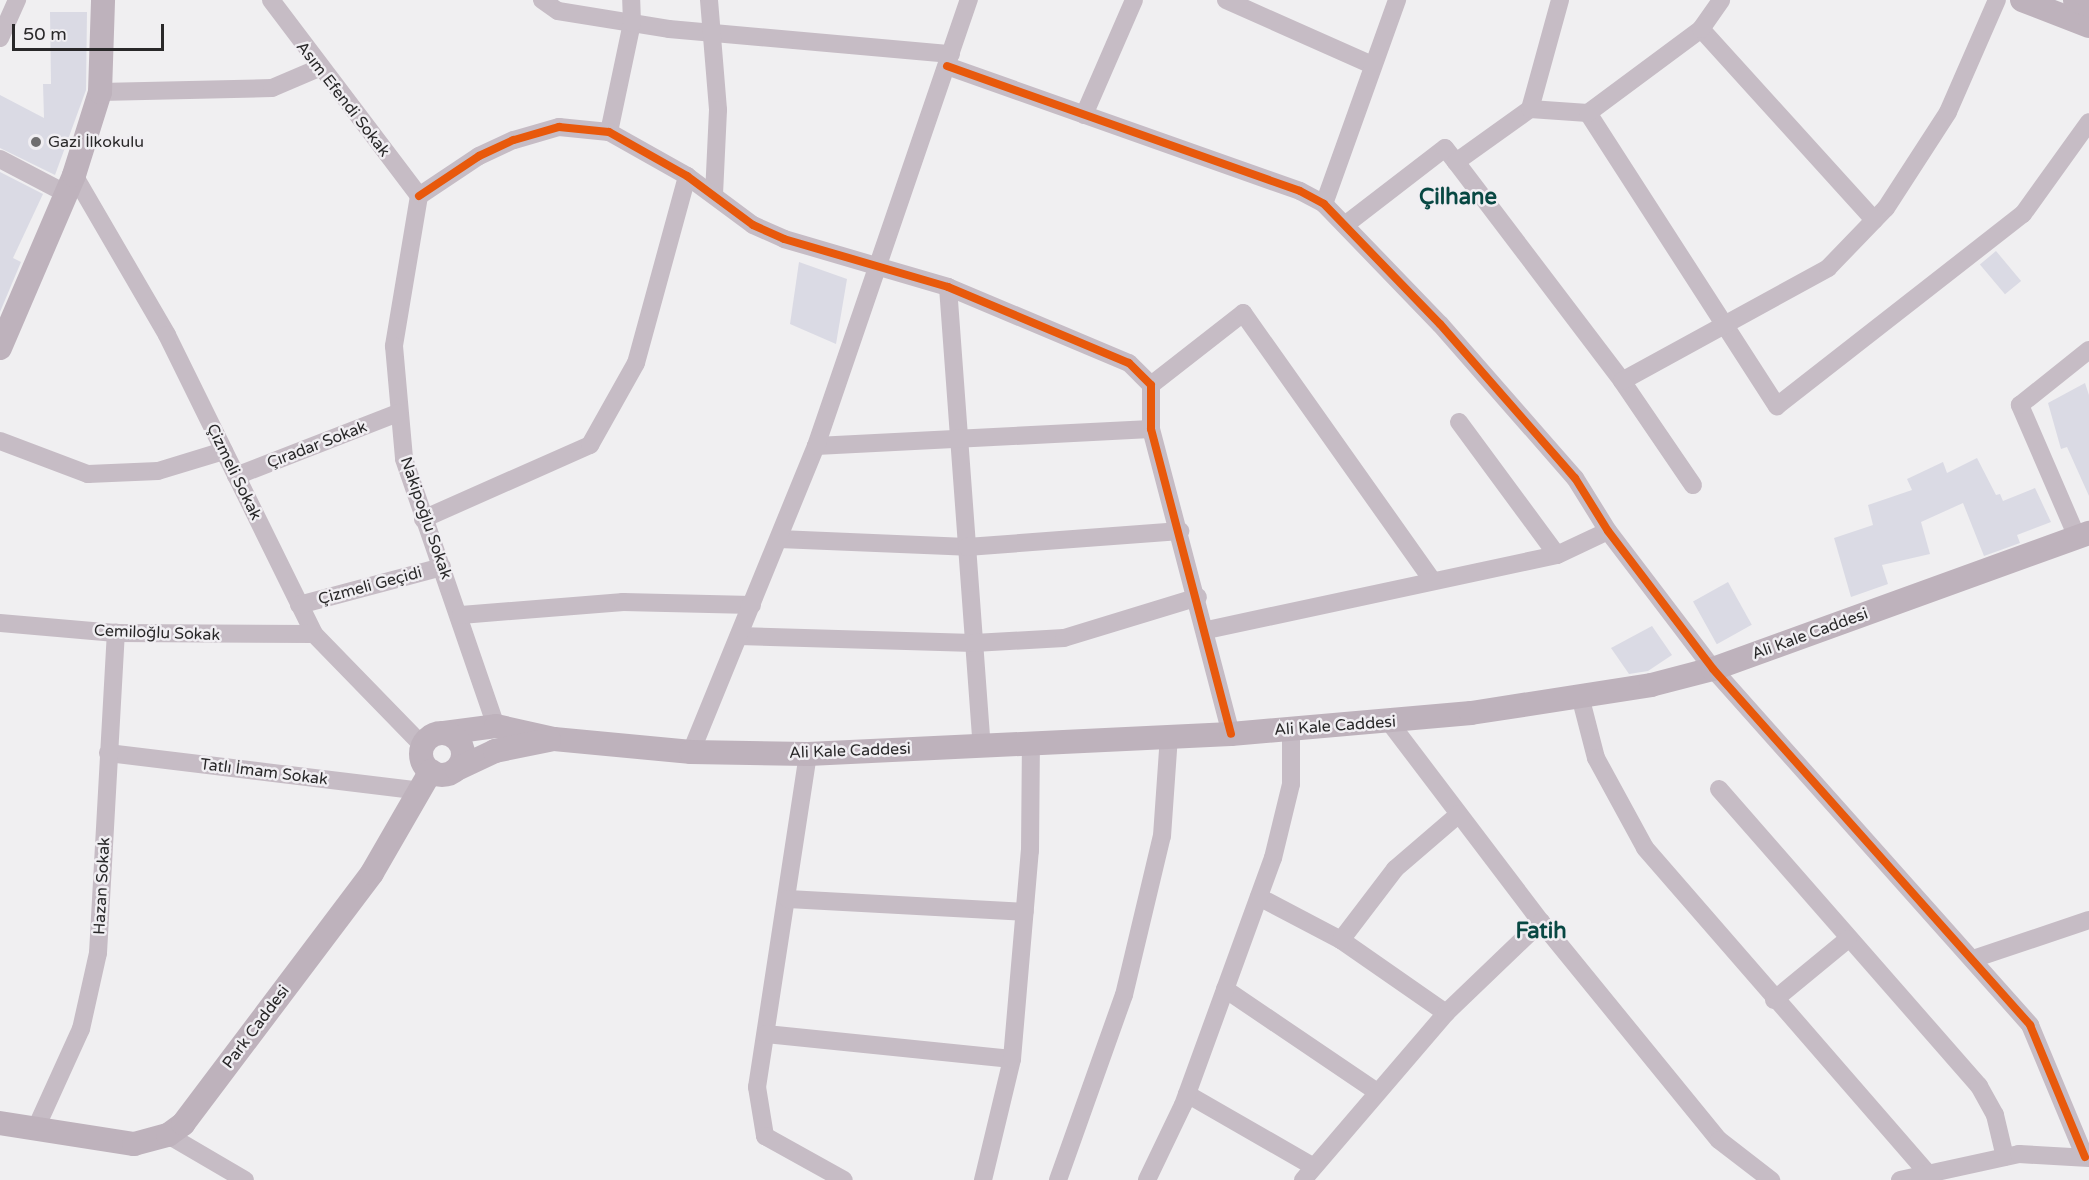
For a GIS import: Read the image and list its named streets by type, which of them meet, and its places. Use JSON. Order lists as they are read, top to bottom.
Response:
{
  "streets": {
    "main road": ["Ali Kale Caddesi", "Park Caddesi"],
    "street": [
      "Asım Efendi Sokak",
      "Çıradar Sokak",
      "Çizmeli Sokak",
      "Nakipoğlu Sokak",
      "Çizmeli Geçidi",
      "Cemiloğlu Sokak",
      "Tatlı İmam Sokak",
      "Hazan Sokak"
    ]
  },
  "crossings": [
    ["Asım Efendi Sokak", "Nakipoğlu Sokak"],
    ["Çıradar Sokak", "Çizmeli Sokak"],
    ["Çıradar Sokak", "Nakipoğlu Sokak"],
    ["Çizmeli Sokak", "Çizmeli Geçidi"],
    ["Çizmeli Sokak", "Cemiloğlu Sokak"],
    ["Çizmeli Sokak", "Ali Kale Caddesi"],
    ["Çizmeli Sokak", "Tatlı İmam Sokak"],
    ["Çizmeli Sokak", "Park Caddesi"],
    ["Nakipoğlu Sokak", "Çizmeli Geçidi"],
    ["Nakipoğlu Sokak", "Ali Kale Caddesi"],
    ["Cemiloğlu Sokak", "Hazan Sokak"],
    ["Ali Kale Caddesi", "Tatlı İmam Sokak"],
    ["Ali Kale Caddesi", "Park Caddesi"],
    ["Tatlı İmam Sokak", "Hazan Sokak"],
    ["Tatlı İmam Sokak", "Park Caddesi"],
    ["Hazan Sokak", "Park Caddesi"]
  ],
  "districts": ["Çilhane", "Fatih"],
  "places": ["Gazi İlkokulu"],
  "scale_bar": "50 m"
}
